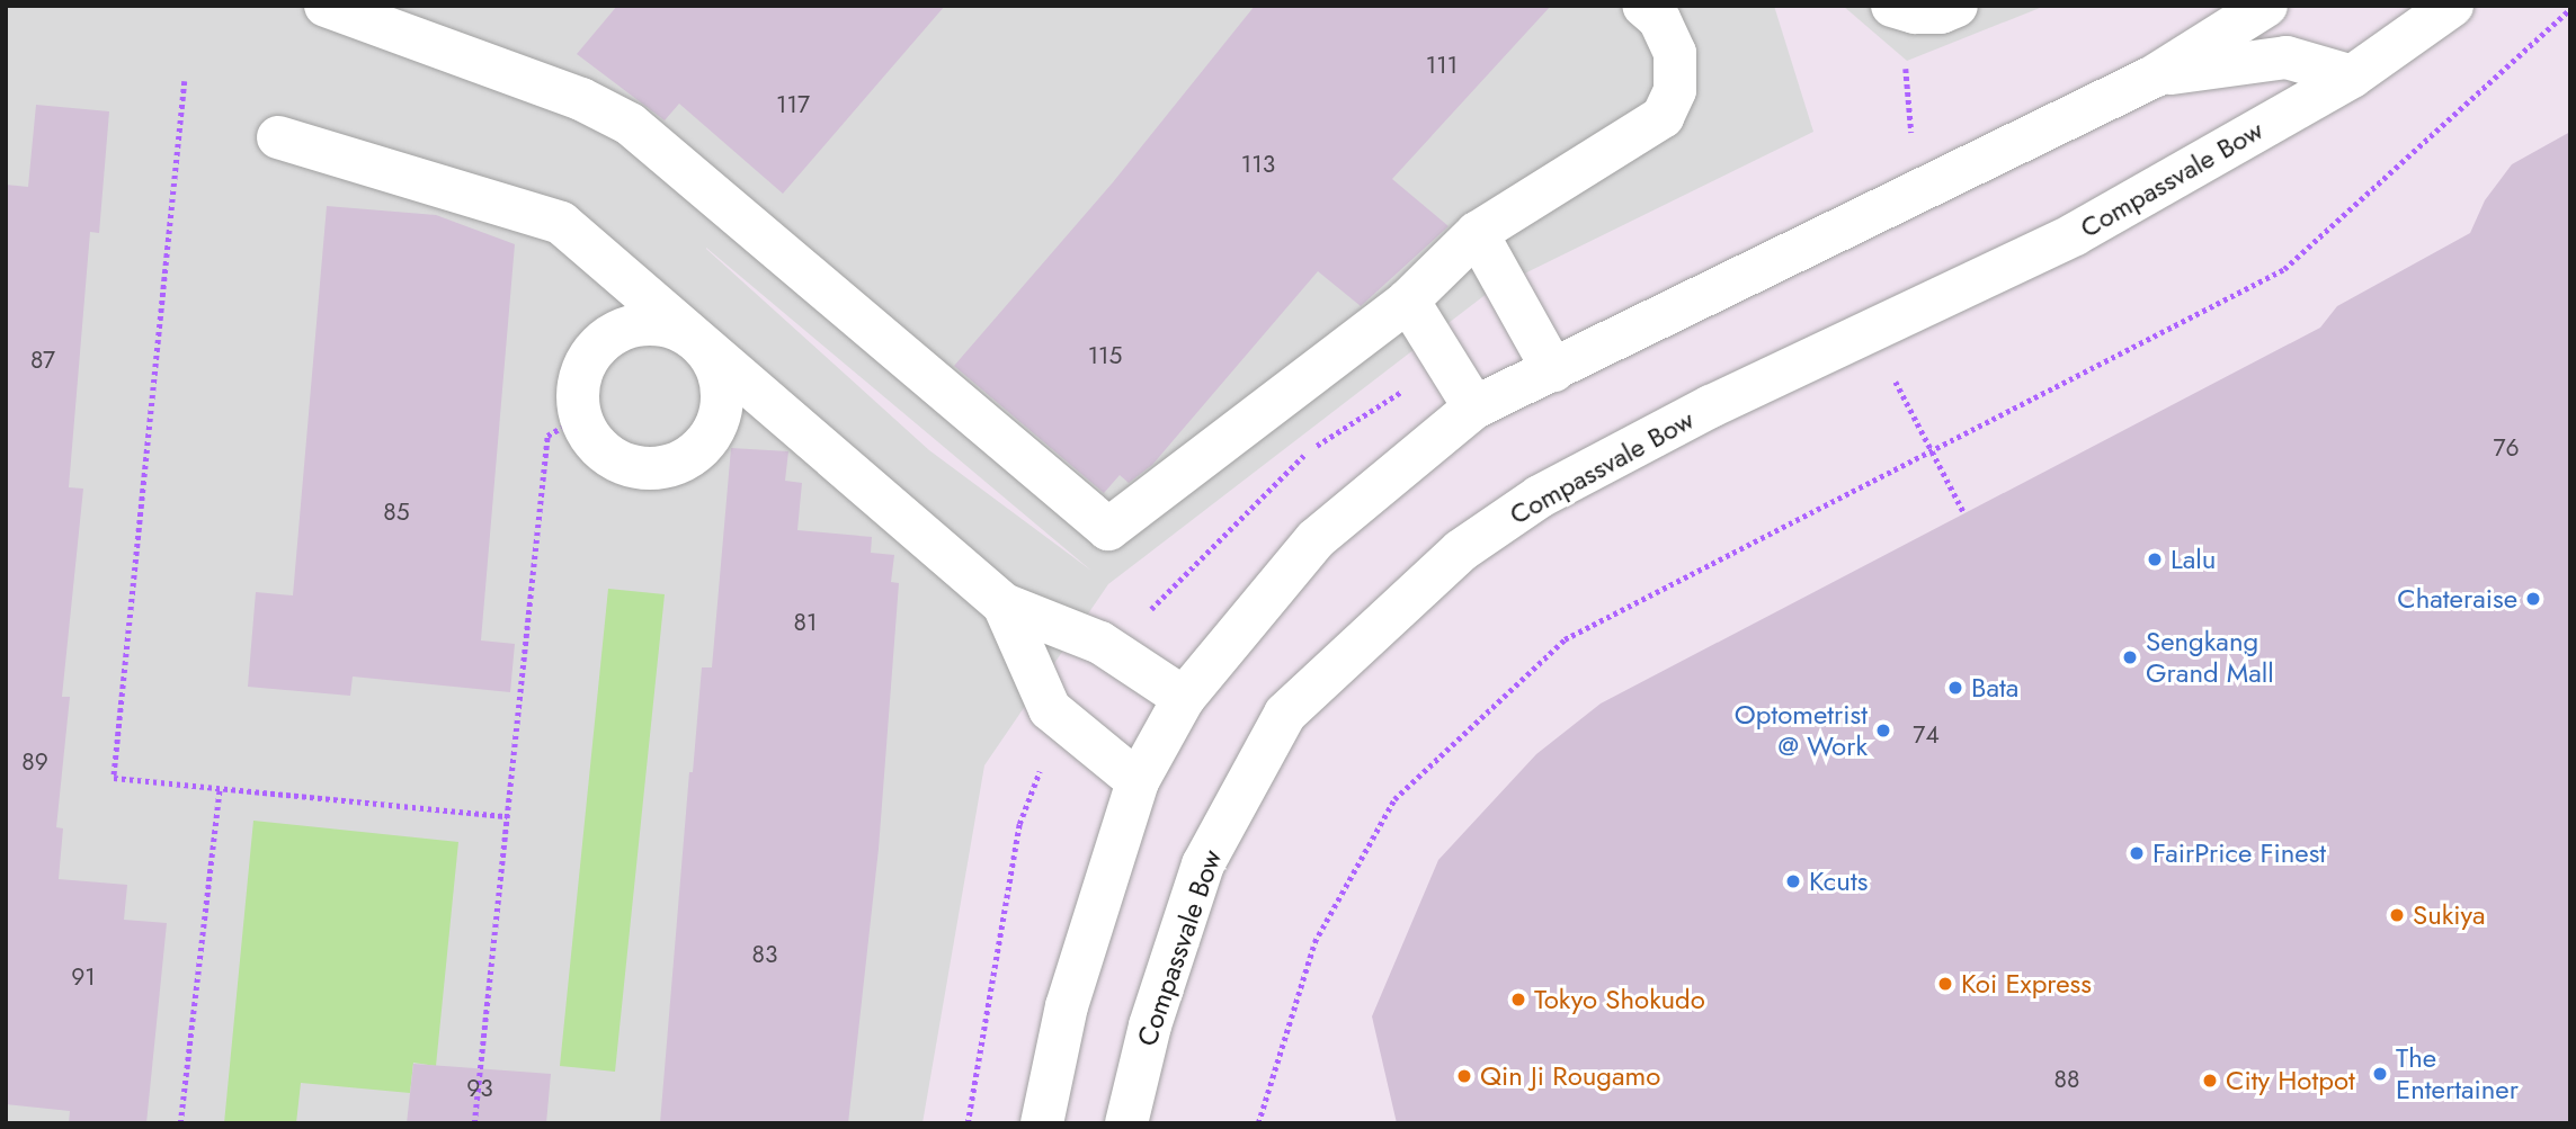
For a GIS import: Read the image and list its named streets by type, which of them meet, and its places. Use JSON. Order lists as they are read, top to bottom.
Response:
{
  "streets": {
    "street": ["Compassvale Bow"]
  },
  "places": [
    "Lalu",
    "Chateraise",
    "Sengkang Grand Mall",
    "Bata",
    "Optometrist @ Work",
    "FairPrice Finest",
    "Kcuts",
    "Sukiya",
    "Koi Express",
    "Tokyo Shokudo",
    "The Entertainer",
    "Qin Ji Rougamo",
    "City Hotpot"
  ],
  "house_numbers": [
    "111",
    "117",
    "113",
    "115",
    "87",
    "76",
    "85",
    "81",
    "74",
    "89",
    "83",
    "91",
    "88",
    "93"
  ]
}
